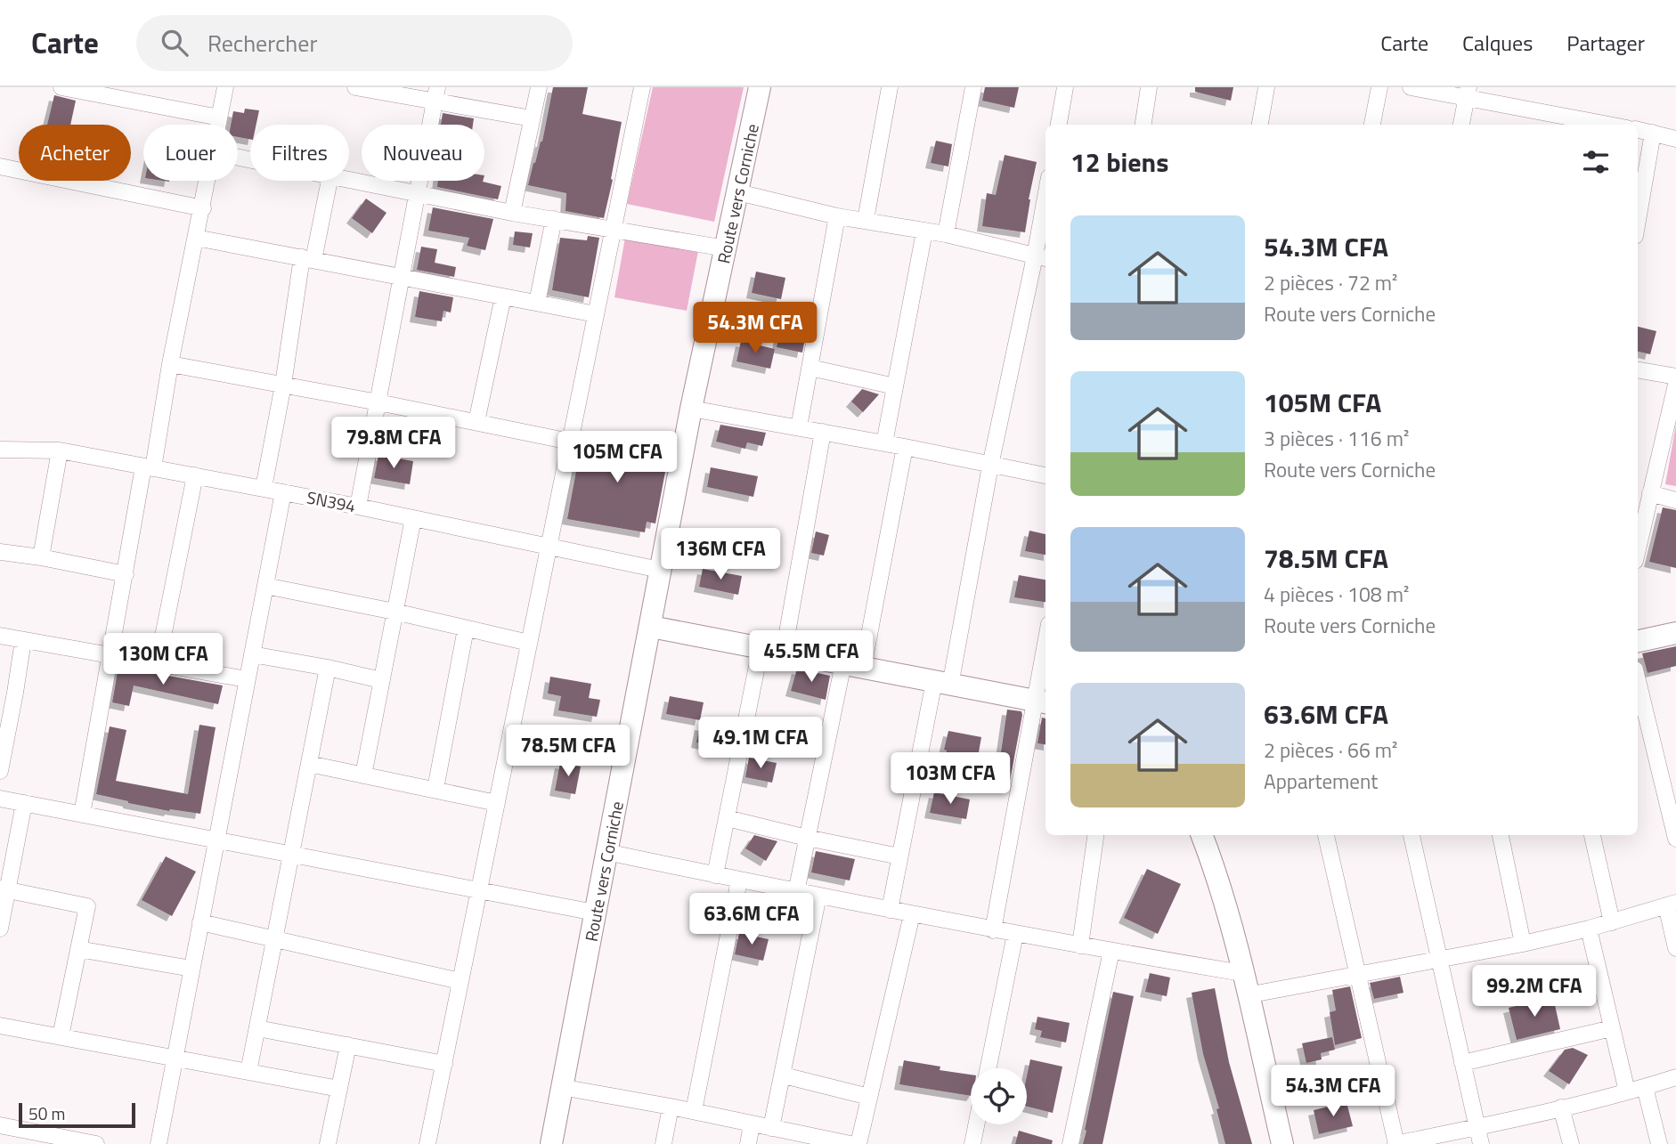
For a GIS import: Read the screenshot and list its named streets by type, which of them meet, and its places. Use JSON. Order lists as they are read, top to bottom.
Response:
{
  "streets": {
    "main road": ["Route vers Corniche"],
    "street": ["SN394"]
  },
  "crossings": [
    ["Route vers Corniche", "SN394"]
  ],
  "scale_bar": "50 m",
  "page": {
    "header": "Carte",
    "search": "Rechercher",
    "nav": ["Carte", "Calques", "Partager"],
    "chip": [
      "Acheter",
      "Louer",
      "Filtres",
      "Nouveau"
    ],
    "heading": "12 biens",
    "list": [
      {
        "name": "54.3M CFA",
        "note": "2 pièces · 72 m² · Route vers Corniche"
      },
      {
        "name": "105M CFA",
        "note": "3 pièces · 116 m² · Route vers Corniche"
      },
      {
        "name": "78.5M CFA",
        "note": "4 pièces · 108 m² · Route vers Corniche"
      },
      {
        "name": "63.6M CFA",
        "note": "2 pièces · 66 m² · Appartement"
      }
    ],
    "price": [
      "54.3M CFA",
      "79.8M CFA",
      "105M CFA",
      "136M CFA",
      "45.5M CFA",
      "130M CFA",
      "49.1M CFA",
      "78.5M CFA",
      "103M CFA",
      "63.6M CFA",
      "99.2M CFA",
      "54.3M CFA"
    ],
    "scale": "50 m"
  }
}
